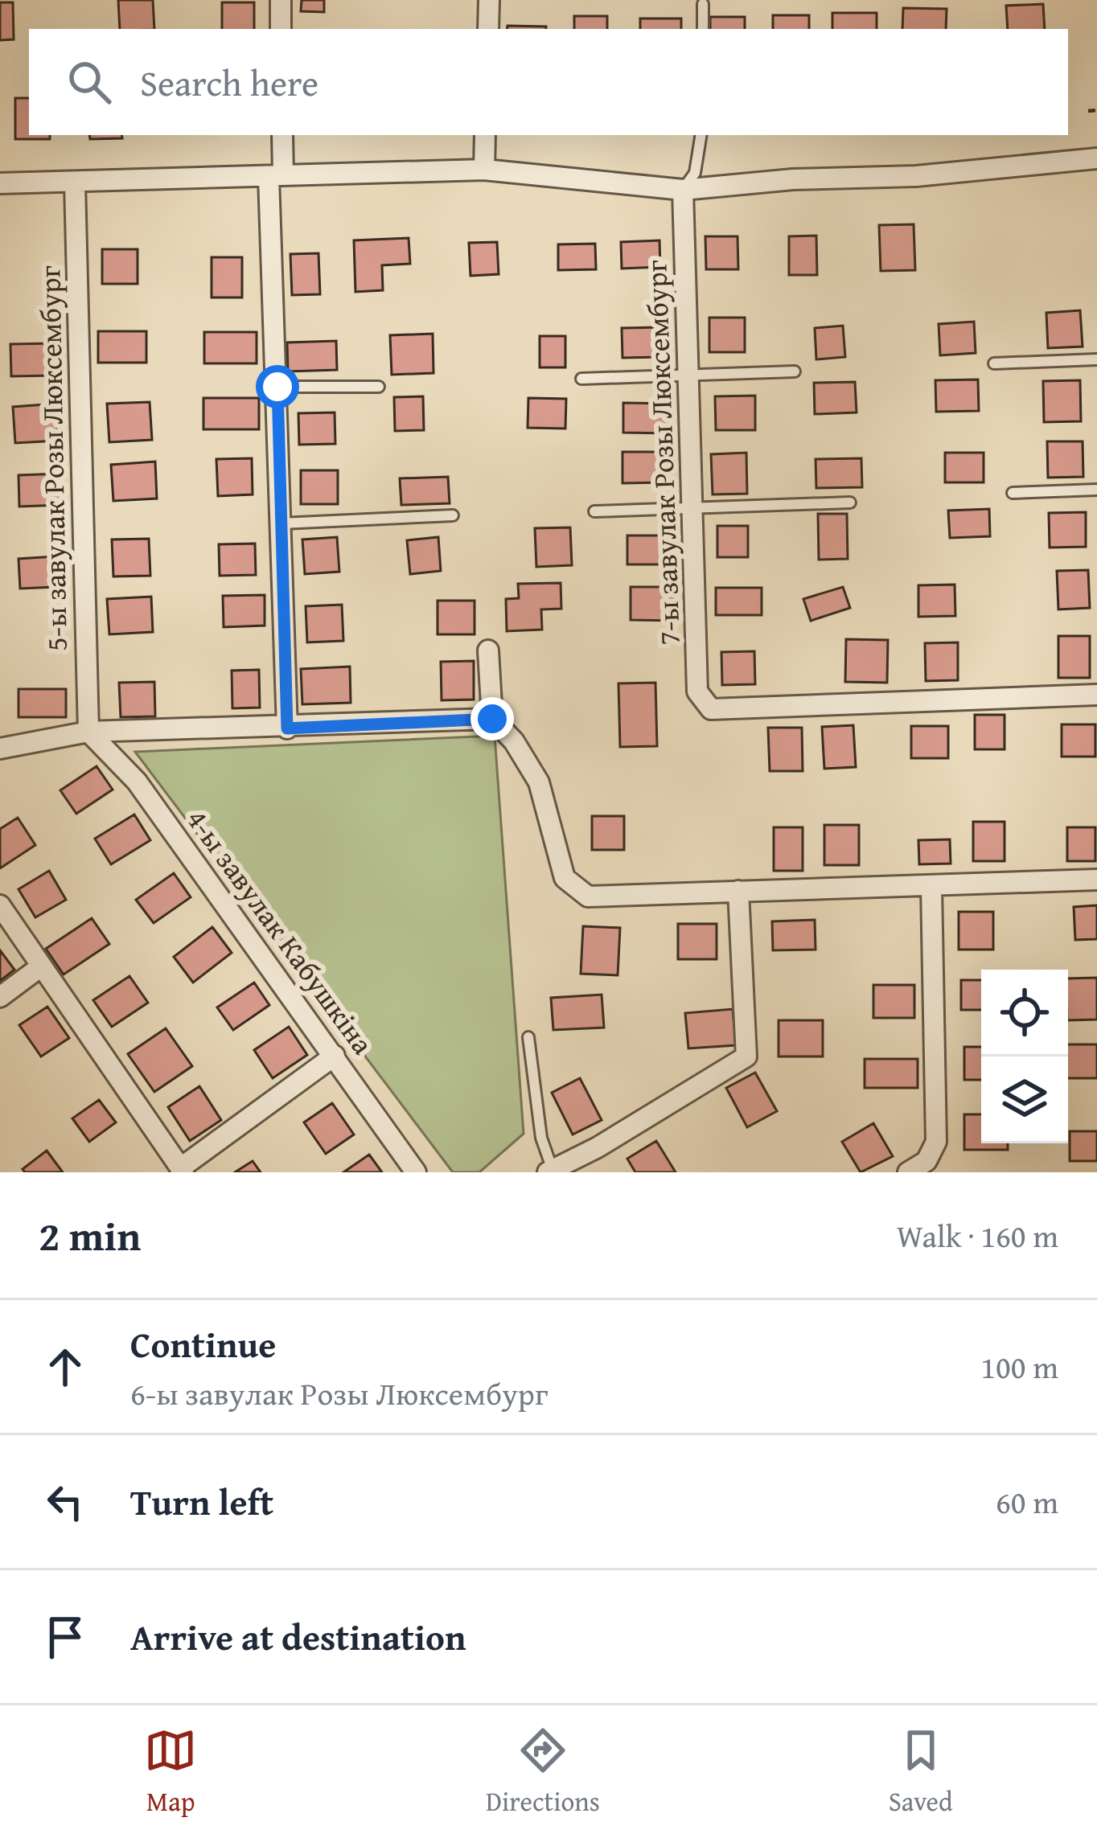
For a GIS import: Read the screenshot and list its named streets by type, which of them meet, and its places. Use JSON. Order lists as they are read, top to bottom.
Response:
{
  "streets": {
    "street": ["7-ы завулак Розы Люксембург", "5-ы завулак Розы Люксембург", "4-ы завулак Кабушкіна"]
  },
  "crossings": [
    ["5-ы завулак Розы Люксембург", "4-ы завулак Кабушкіна"]
  ],
  "page": {
    "search": "Search here",
    "heading": ["2 min", "Walk · 160 m"],
    "list": [
      ["Continue", "6-ы завулак Розы Люксембург", "100 m"],
      ["Turn left", "60 m"],
      "Arrive at destination"
    ],
    "nav": ["Map", "Directions", "Saved"]
  }
}
